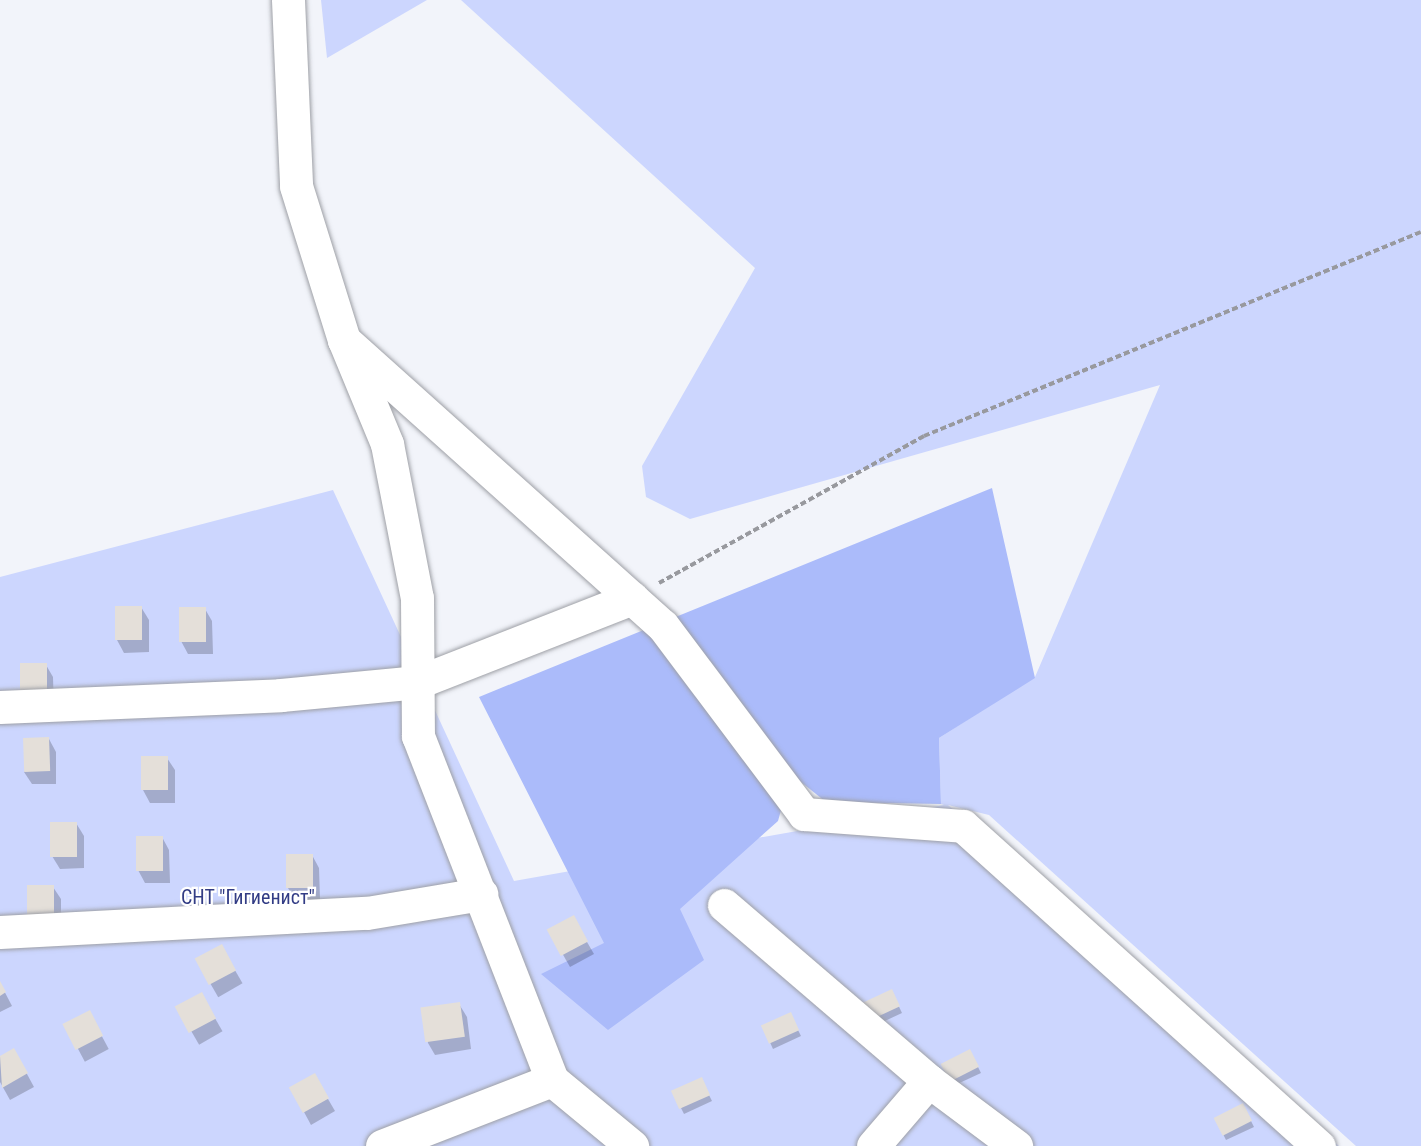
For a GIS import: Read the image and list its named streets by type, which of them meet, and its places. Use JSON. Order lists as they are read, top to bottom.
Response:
{
  "parks": ["СНТ \"Гигиенист\""]
}
